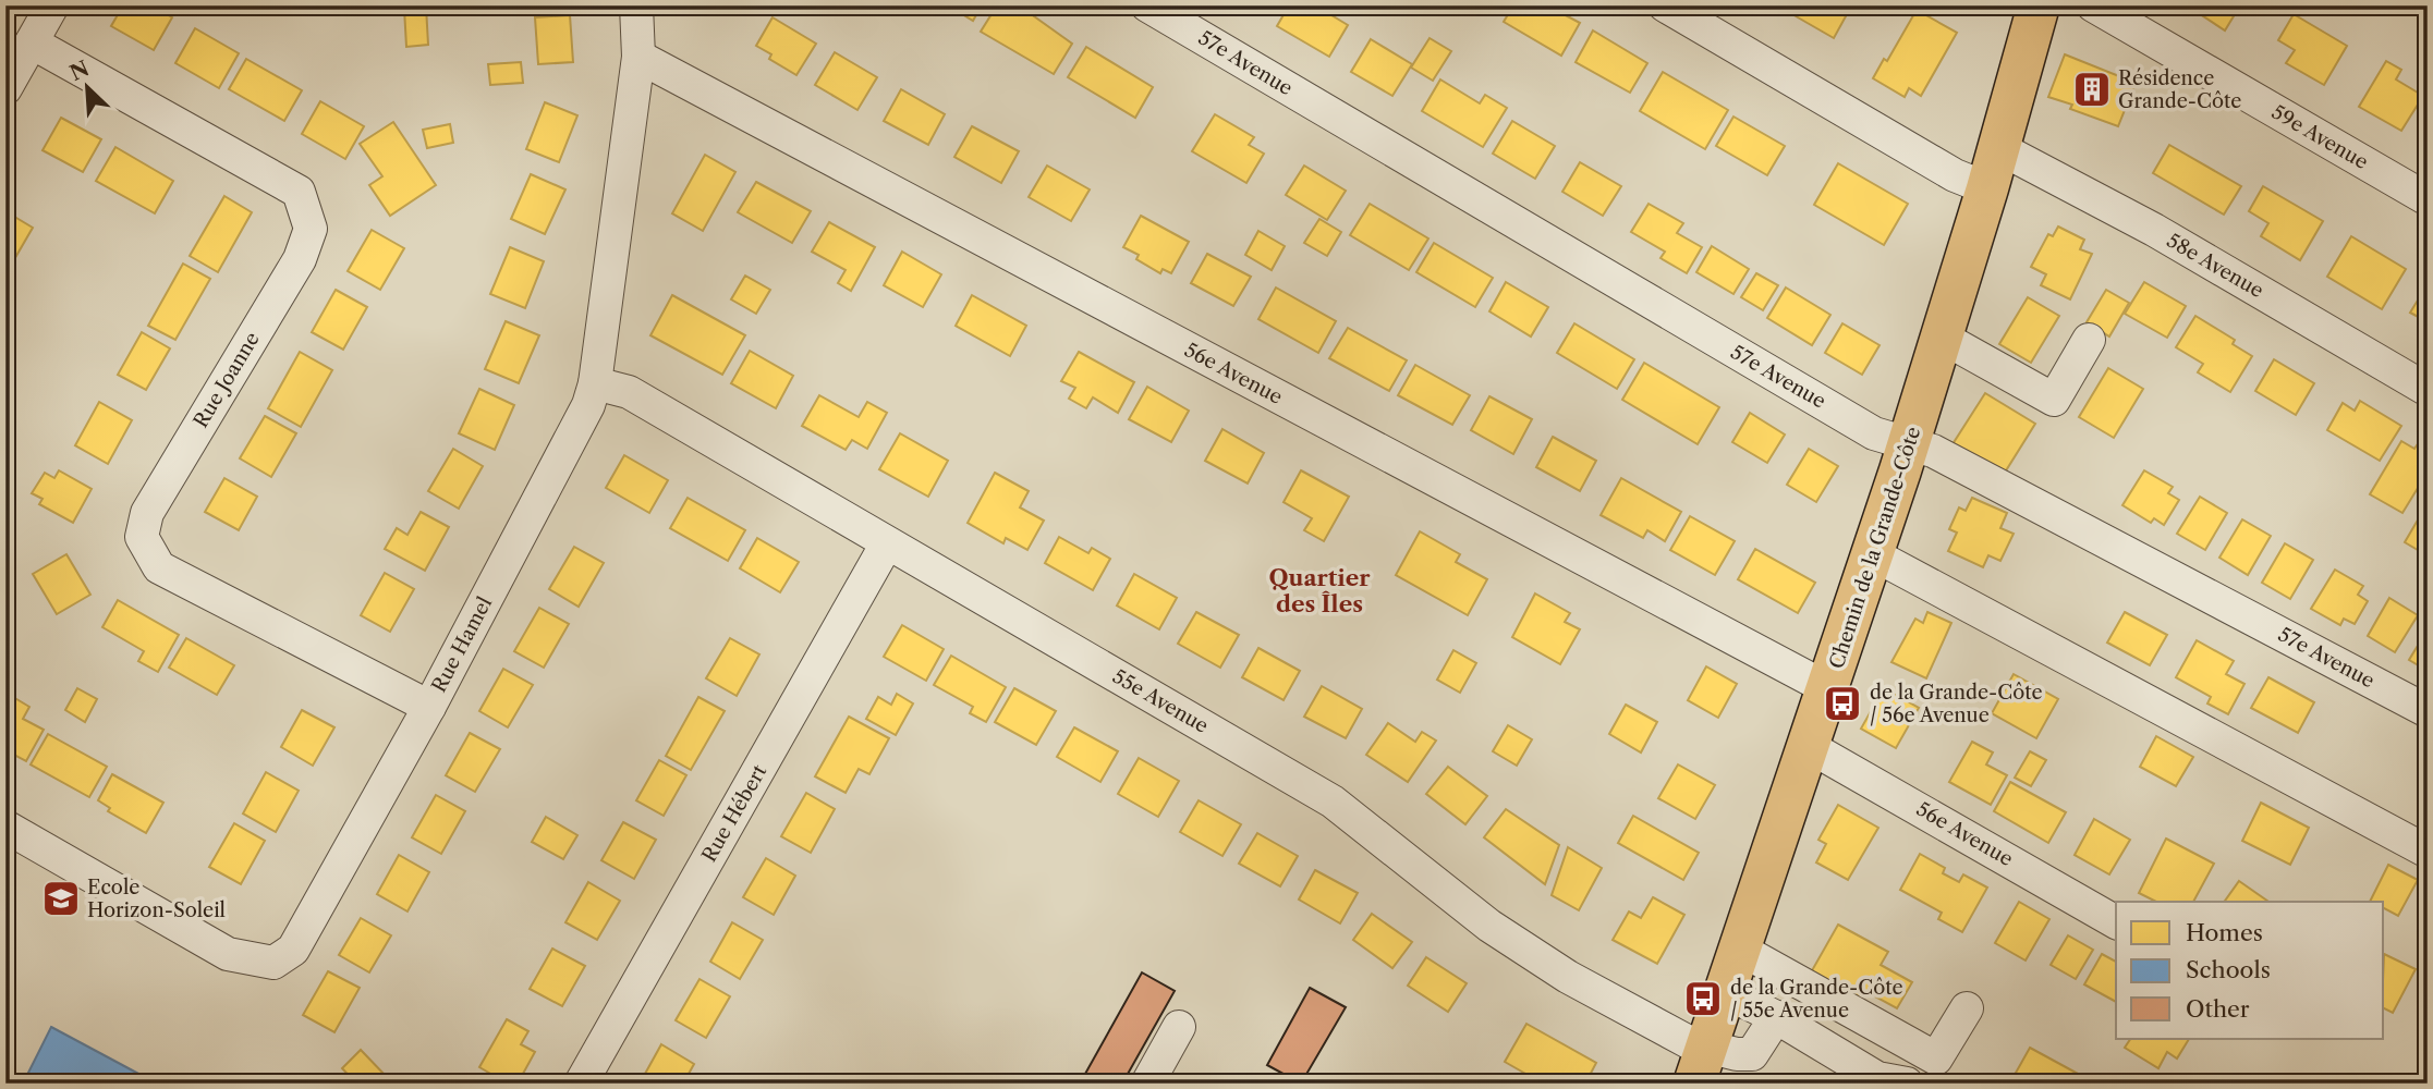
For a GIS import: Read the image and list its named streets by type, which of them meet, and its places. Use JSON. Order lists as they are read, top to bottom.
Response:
{
  "streets": {
    "main road": ["Chemin de la Grande-Côte"],
    "street": [
      "57e Avenue",
      "59e Avenue",
      "58e Avenue",
      "56e Avenue",
      "Rue Joanne",
      "Rue Hamel",
      "55e Avenue",
      "Rue Hébert"
    ]
  },
  "crossings": [
    ["57e Avenue", "Chemin de la Grande-Côte"],
    ["58e Avenue", "Chemin de la Grande-Côte"],
    ["56e Avenue", "Chemin de la Grande-Côte"],
    ["56e Avenue", "Rue Hamel"],
    ["Rue Joanne", "Rue Hamel"],
    ["Chemin de la Grande-Côte", "55e Avenue"],
    ["Rue Hamel", "55e Avenue"],
    ["55e Avenue", "Rue Hébert"]
  ],
  "districts": ["Quartier des Îles"],
  "places": {
    "building": ["Résidence Grande-Côte"],
    "bus stop": ["de la Grande-Côte / 56e Avenue", "de la Grande-Côte / 55e Avenue"],
    "school or university": ["Ecole Horizon-Soleil"]
  },
  "legend": ["Homes", "Schools", "Other"],
  "north": "top left"
}
